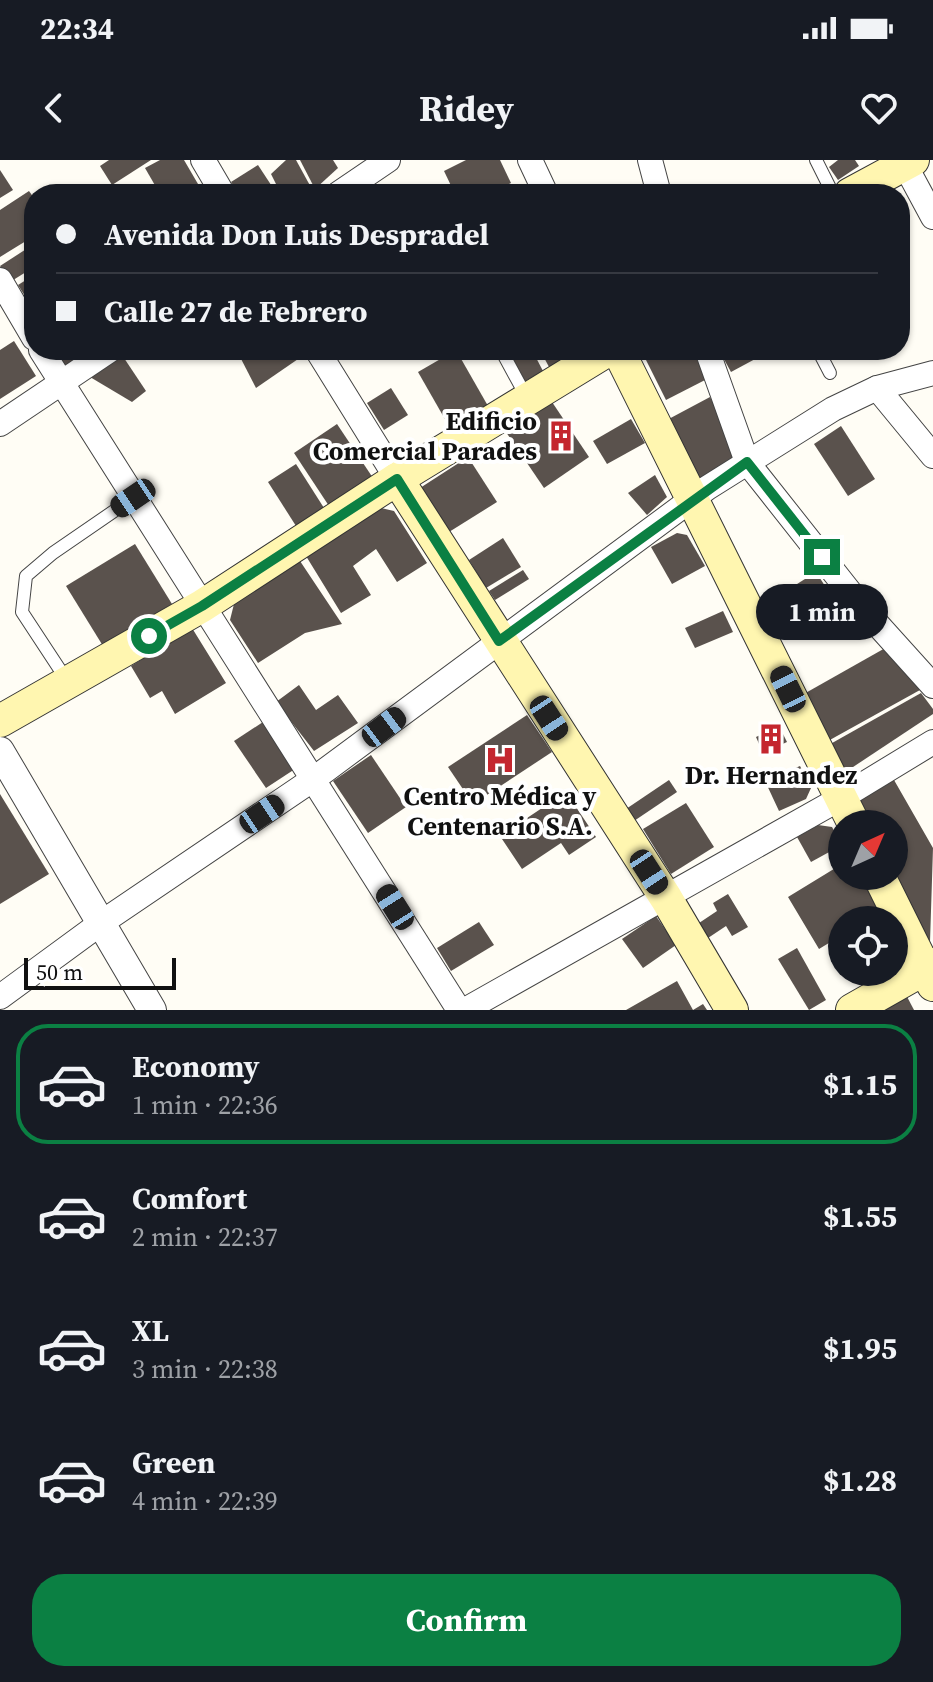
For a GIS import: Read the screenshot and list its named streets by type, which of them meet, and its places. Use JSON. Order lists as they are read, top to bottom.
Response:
{
  "places": {
    "building": ["Edificio Comercial Parades", "Dr. Hernandez"],
    "hospital": ["Centro Médica y Centenario S.A."]
  },
  "scale_bar": "50 m",
  "north": "top right",
  "page": {
    "status": "22:34",
    "header": "Ridey",
    "banner": ["Avenida Don Luis Despradel", "Calle 27 de Febrero"],
    "bubble": "1 min",
    "scale": "50 m",
    "list": [
      {
        "name": "Economy",
        "note": "1 min · 22:36",
        "value": "$1.15"
      },
      {
        "name": "Comfort",
        "note": "2 min · 22:37",
        "value": "$1.55"
      },
      {
        "name": "XL",
        "note": "3 min · 22:38",
        "value": "$1.95"
      },
      {
        "name": "Green",
        "note": "4 min · 22:39",
        "value": "$1.28"
      }
    ],
    "buttons": "Confirm"
  }
}
